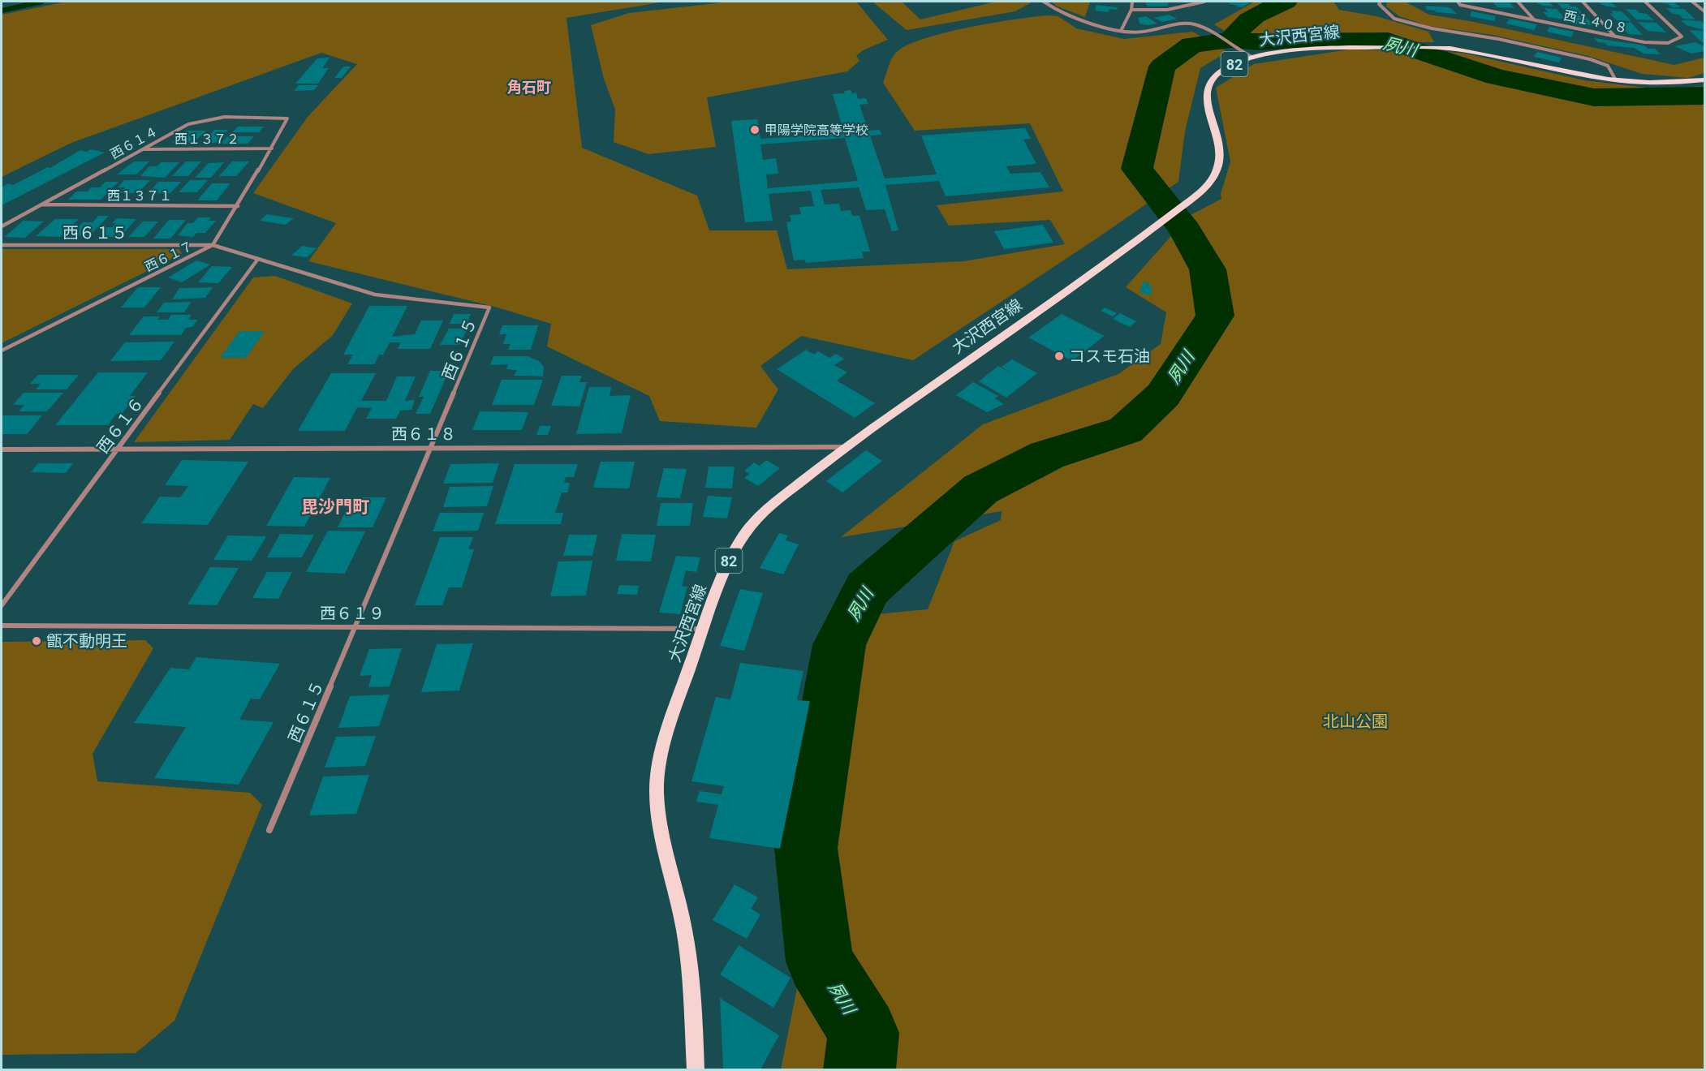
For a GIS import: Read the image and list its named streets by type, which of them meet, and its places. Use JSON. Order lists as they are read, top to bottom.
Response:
{
  "streets": {
    "main road": ["大沢西宮線", "82"],
    "street": [
      "西１４０８",
      "西１３７２",
      "西６１４",
      "西１３７１",
      "西６１５",
      "西６１７",
      "西６１６",
      "西６１８",
      "西６１９"
    ]
  },
  "crossings": [
    ["大沢西宮線", "西６１８"],
    ["大沢西宮線", "西６１９"],
    ["西１３７２", "西６１４"],
    ["西１３７２", "西６１７"],
    ["西６１４", "西１３７１"],
    ["西６１４", "西６１７"],
    ["西１３７１", "西６１７"],
    ["西６１５", "西６１７"],
    ["西６１５", "西６１６"],
    ["西６１５", "西６１８"],
    ["西６１５", "西６１９"],
    ["西６１６", "西６１８"]
  ],
  "districts": ["角石町", "毘沙門町"],
  "water": ["夙川"],
  "parks": ["北山公園"],
  "places": ["甲陽学院高等学校", "コスモ石油", "甑不動明王"]
}
